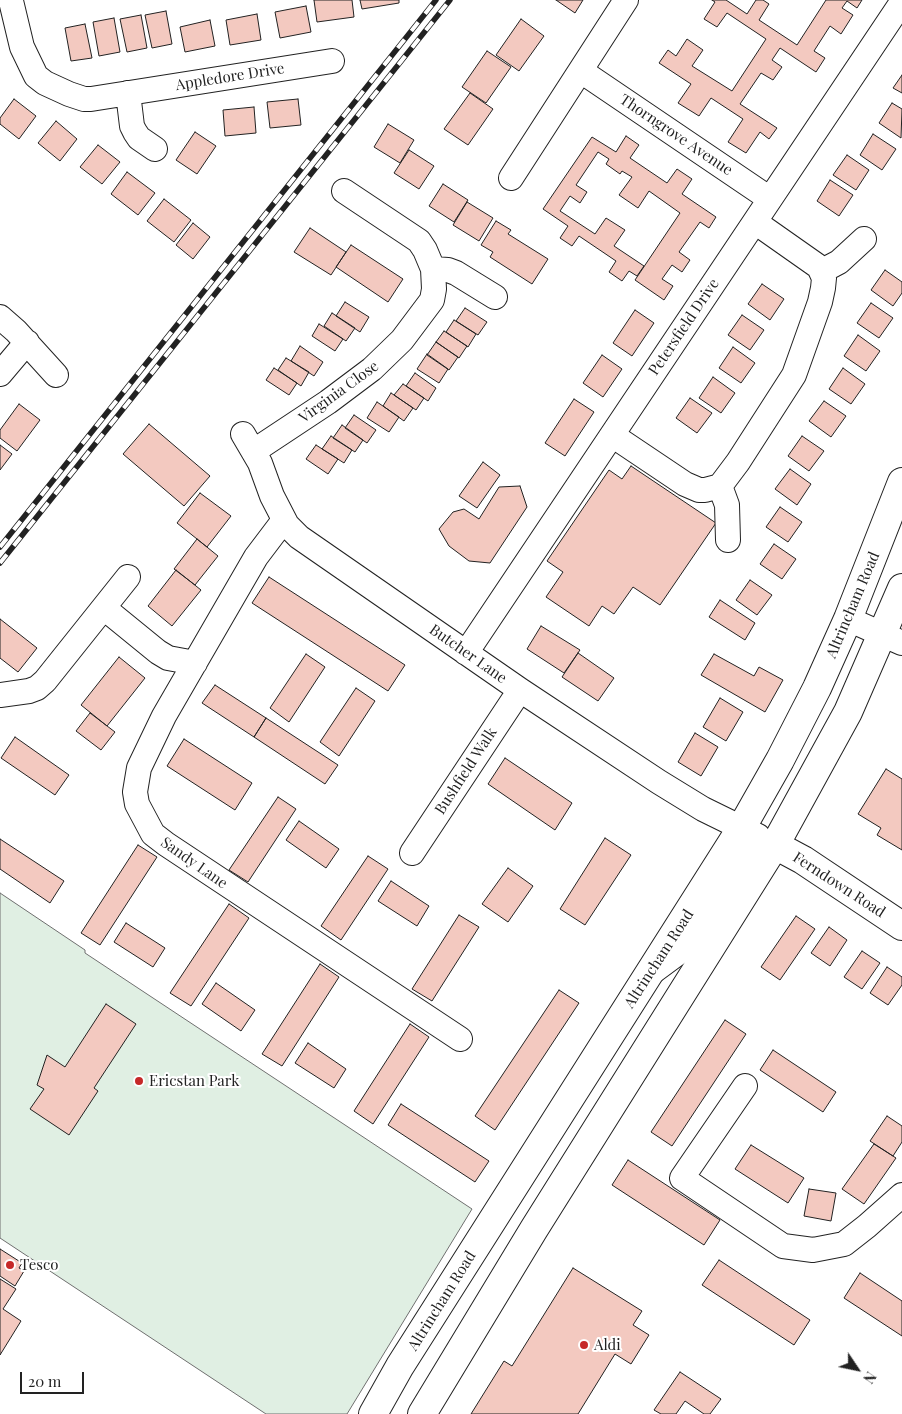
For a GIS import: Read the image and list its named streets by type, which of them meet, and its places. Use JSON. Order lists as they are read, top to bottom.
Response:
{
  "streets": {
    "main road": ["Altrincham Road", "Ferndown Road"],
    "street": [
      "Appledore Drive",
      "Thorngrove Avenue",
      "Petersfield Drive",
      "Virginia Close",
      "Butcher Lane",
      "Bushfield Walk",
      "Sandy Lane"
    ]
  },
  "crossings": [
    ["Thorngrove Avenue", "Petersfield Drive"],
    ["Petersfield Drive", "Butcher Lane"],
    ["Virginia Close", "Butcher Lane"],
    ["Altrincham Road", "Butcher Lane"],
    ["Butcher Lane", "Bushfield Walk"],
    ["Butcher Lane", "Sandy Lane"],
    ["Butcher Lane", "Ferndown Road"]
  ],
  "places": ["Ericstan Park", "Tesco", "Aldi"],
  "scale_bar": "20 m",
  "north": "bottom right"
}
